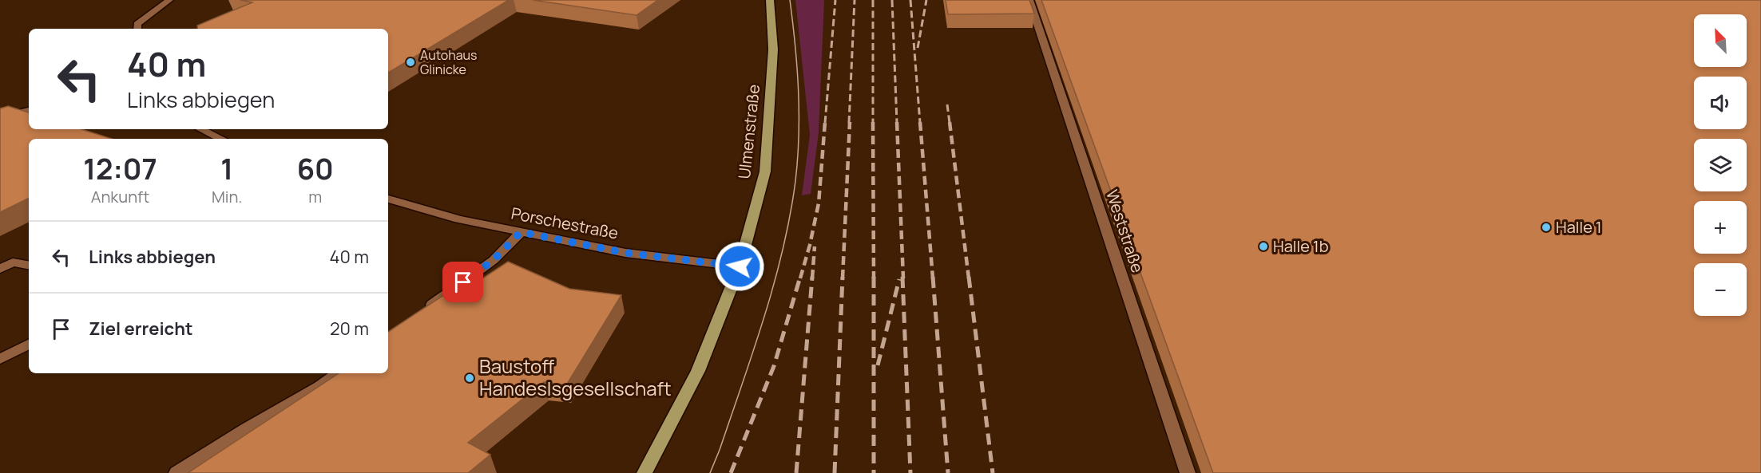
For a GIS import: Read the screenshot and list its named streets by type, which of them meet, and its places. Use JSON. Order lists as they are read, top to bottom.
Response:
{
  "streets": {
    "main road": ["Ulmenstraße"],
    "street": ["Porschestraße", "Weststraße"]
  },
  "crossings": [
    ["Ulmenstraße", "Porschestraße"]
  ],
  "places": [
    "Autohaus Glinicke",
    "Halle 1",
    "Halle 1b",
    "Baustoff Handeslsgesellschaft"
  ],
  "north": "top left",
  "page": {
    "map_buttons": ["+", "−"],
    "turn": ["40 m", "Links abbiegen"],
    "eta": [
      "12:07",
      "Ankunft",
      "1",
      "Min.",
      "60",
      "m"
    ],
    "list": [
      {
        "name": "Links abbiegen",
        "value": "40 m"
      },
      {
        "name": "Ziel erreicht",
        "value": "20 m"
      }
    ]
  }
}
